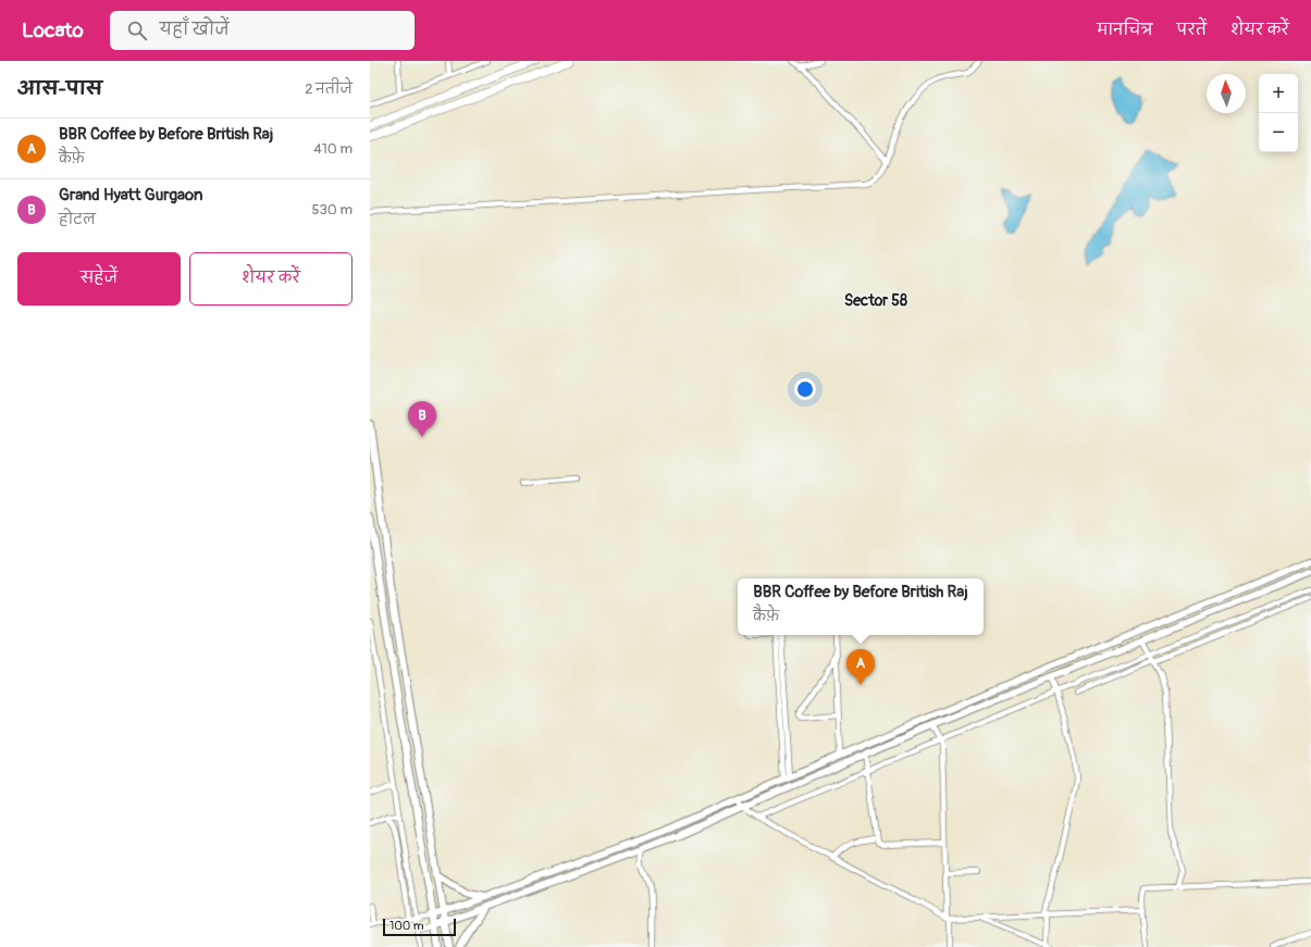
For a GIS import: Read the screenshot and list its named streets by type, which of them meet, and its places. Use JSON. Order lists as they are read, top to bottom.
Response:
{
  "districts": ["Sector 58"],
  "scale_bar": "100 m",
  "north": "top",
  "page": {
    "header": "Locato",
    "search": "यहाँ खोजें",
    "nav": ["मानचित्र", "परतें", "शेयर करें"],
    "heading": ["आस-पास", "2 नतीजे"],
    "map_buttons": ["+", "−"],
    "list": [
      {
        "mark": "A",
        "name": "BBR Coffee by Before British Raj",
        "note": "कैफ़े",
        "value": "410 m"
      },
      {
        "mark": "B",
        "name": "Grand Hyatt Gurgaon",
        "note": "होटल",
        "value": "530 m"
      }
    ],
    "buttons": ["सहेजें", "शेयर करें"],
    "pins": ["B", "A"],
    "popup": ["BBR Coffee by Before British Raj", "कैफ़े"],
    "scale": "100 m"
  }
}
